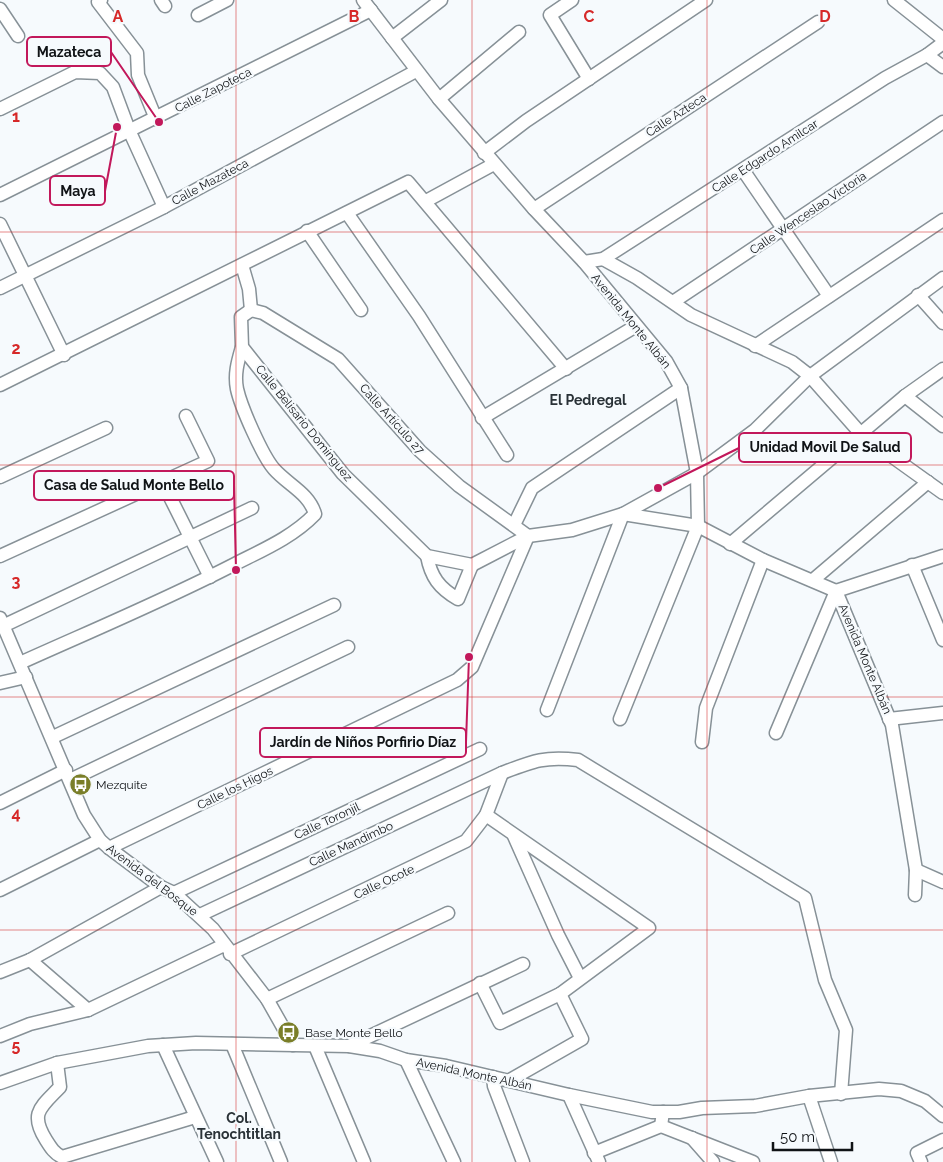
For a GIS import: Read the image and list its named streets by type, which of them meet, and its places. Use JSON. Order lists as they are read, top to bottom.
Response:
{
  "streets": {
    "street": [
      "Calle Zapoteca",
      "Calle Azteca",
      "Calle Edgardo Amilcar",
      "Calle Mazateca",
      "Calle Wenceslao Victoria",
      "Avenida Monte Albán",
      "Calle Artículo 27",
      "Calle Belisario Domínguez",
      "Calle los Higos",
      "Calle Toronjil",
      "Calle Mandimbo",
      "Avenida del Bosque",
      "Calle Ocote"
    ]
  },
  "crossings": [
    ["Calle Zapoteca", "Avenida Monte Albán"],
    ["Calle Azteca", "Avenida Monte Albán"],
    ["Calle Edgardo Amilcar", "Avenida Monte Albán"],
    ["Calle Mazateca", "Avenida Monte Albán"],
    ["Avenida Monte Albán", "Calle Mandimbo"],
    ["Avenida Monte Albán", "Avenida del Bosque"],
    ["Calle Artículo 27", "Calle los Higos"],
    ["Calle los Higos", "Avenida del Bosque"],
    ["Calle Toronjil", "Avenida del Bosque"],
    ["Calle Mandimbo", "Avenida del Bosque"],
    ["Calle Mandimbo", "Calle Ocote"],
    ["Avenida del Bosque", "Calle Ocote"]
  ],
  "districts": ["El Pedregal", "Col. Tenochtitlan"],
  "places": {
    "other": [
      "Mazateca",
      "Maya",
      "Unidad Movil De Salud",
      "Casa de Salud Monte Bello",
      "Jardín de Niños Porfirio Díaz"
    ],
    "bus stop": ["Mezquite", "Base Monte Bello"]
  },
  "scale_bar": "50 m",
  "grid": {
    "columns": [
      "A",
      "B",
      "C",
      "D"
    ],
    "rows": [
      "1",
      "2",
      "3",
      "4",
      "5"
    ]
  }
}
